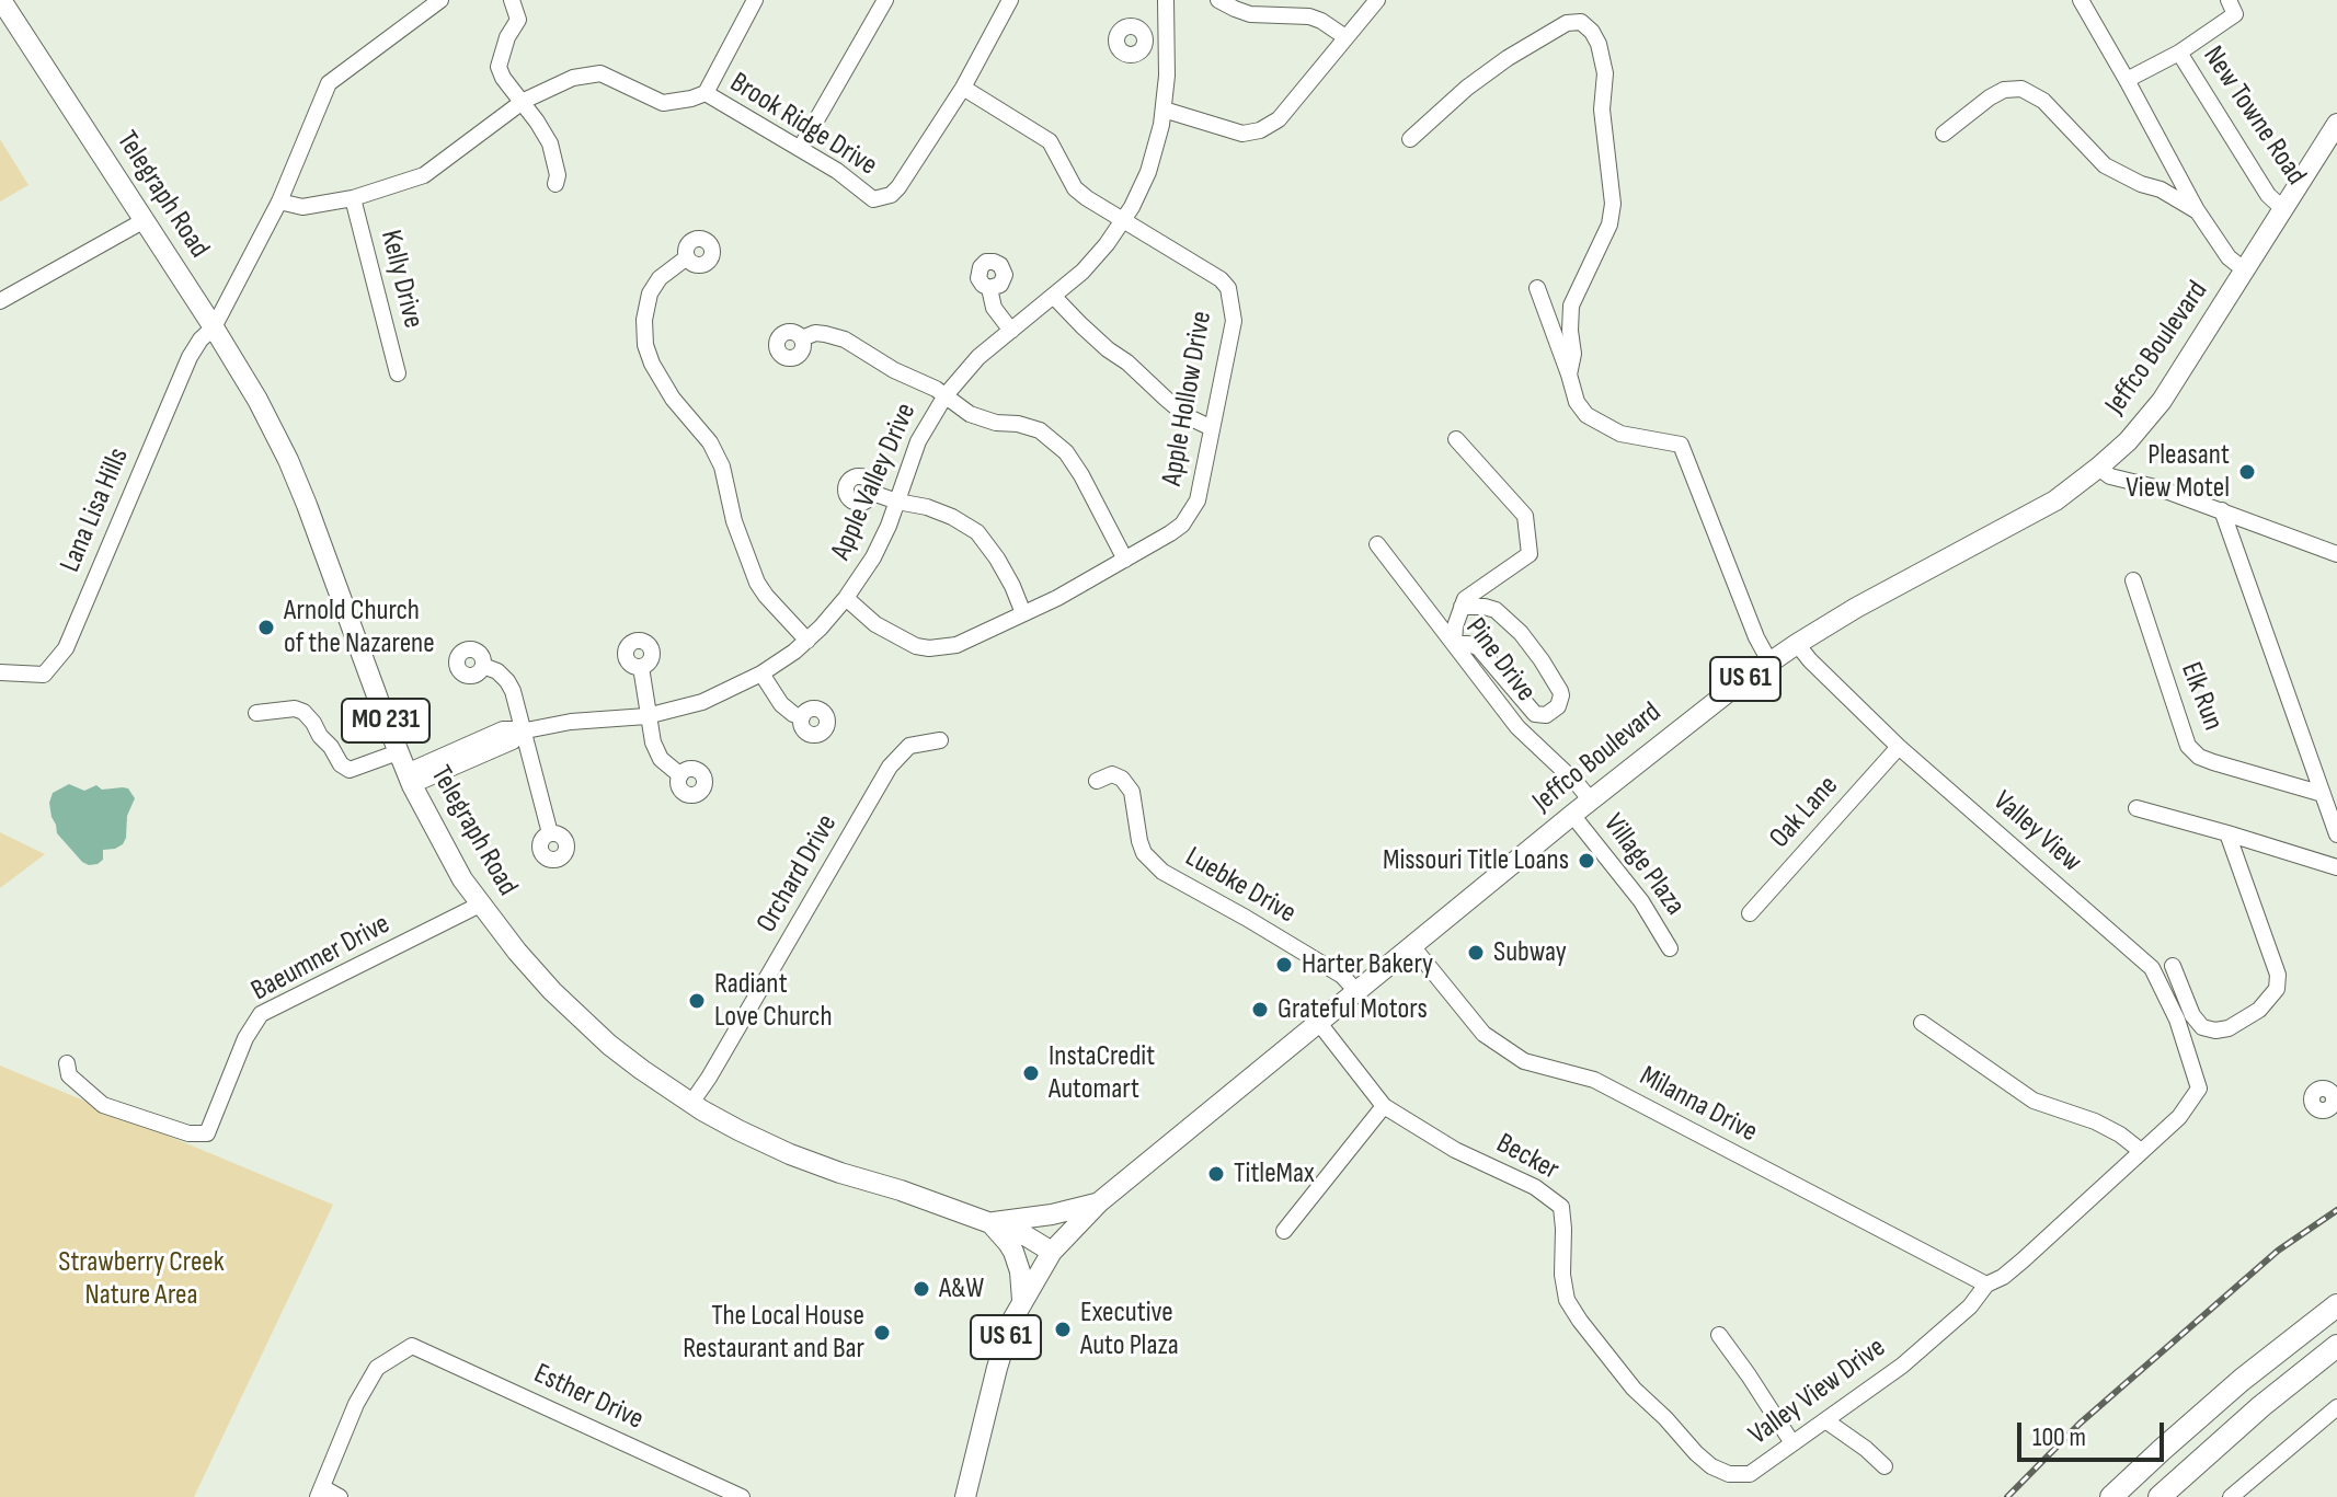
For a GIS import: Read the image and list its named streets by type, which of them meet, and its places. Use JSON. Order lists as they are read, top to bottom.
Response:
{
  "streets": {
    "main road": [
      "Telegraph Road",
      "Jeffco Boulevard",
      "US 61",
      "MO 231"
    ],
    "street": [
      "New Towne Road",
      "Brook Ridge Drive",
      "Kelly Drive",
      "Apple Hollow Drive",
      "Apple Valley Drive",
      "Lana Lisa Hills",
      "Pine Drive",
      "Elk Run",
      "Oak Lane",
      "Valley View",
      "Village Plaza",
      "Orchard Drive",
      "Luebke Drive",
      "Baeumner Drive",
      "Milanna Drive",
      "Becker",
      "Valley View Drive",
      "Esther Drive"
    ]
  },
  "crossings": [
    ["New Towne Road", "Jeffco Boulevard"],
    ["Brook Ridge Drive", "Kelly Drive"],
    ["Brook Ridge Drive", "Apple Hollow Drive"],
    ["Telegraph Road", "Jeffco Boulevard"],
    ["Telegraph Road", "Apple Valley Drive"],
    ["Telegraph Road", "Lana Lisa Hills"],
    ["Telegraph Road", "Orchard Drive"],
    ["Telegraph Road", "Baeumner Drive"],
    ["Jeffco Boulevard", "Pine Drive"],
    ["Jeffco Boulevard", "Valley View"],
    ["Jeffco Boulevard", "Village Plaza"],
    ["Jeffco Boulevard", "Luebke Drive"],
    ["Jeffco Boulevard", "Milanna Drive"],
    ["Jeffco Boulevard", "Becker"],
    ["Apple Hollow Drive", "Apple Valley Drive"],
    ["Oak Lane", "Valley View"],
    ["Milanna Drive", "Valley View Drive"],
    ["Becker", "Valley View Drive"]
  ],
  "parks": ["Strawberry Creek Nature Area"],
  "places": [
    "Pleasant View Motel",
    "Arnold Church of the Nazarene",
    "Missouri Title Loans",
    "Subway",
    "Harter Bakery",
    "Radiant Love Church",
    "Grateful Motors",
    "InstaCredit Automart",
    "TitleMax",
    "A&W",
    "Executive Auto Plaza",
    "The Local House Restaurant and Bar"
  ],
  "scale_bar": "100 m"
}
